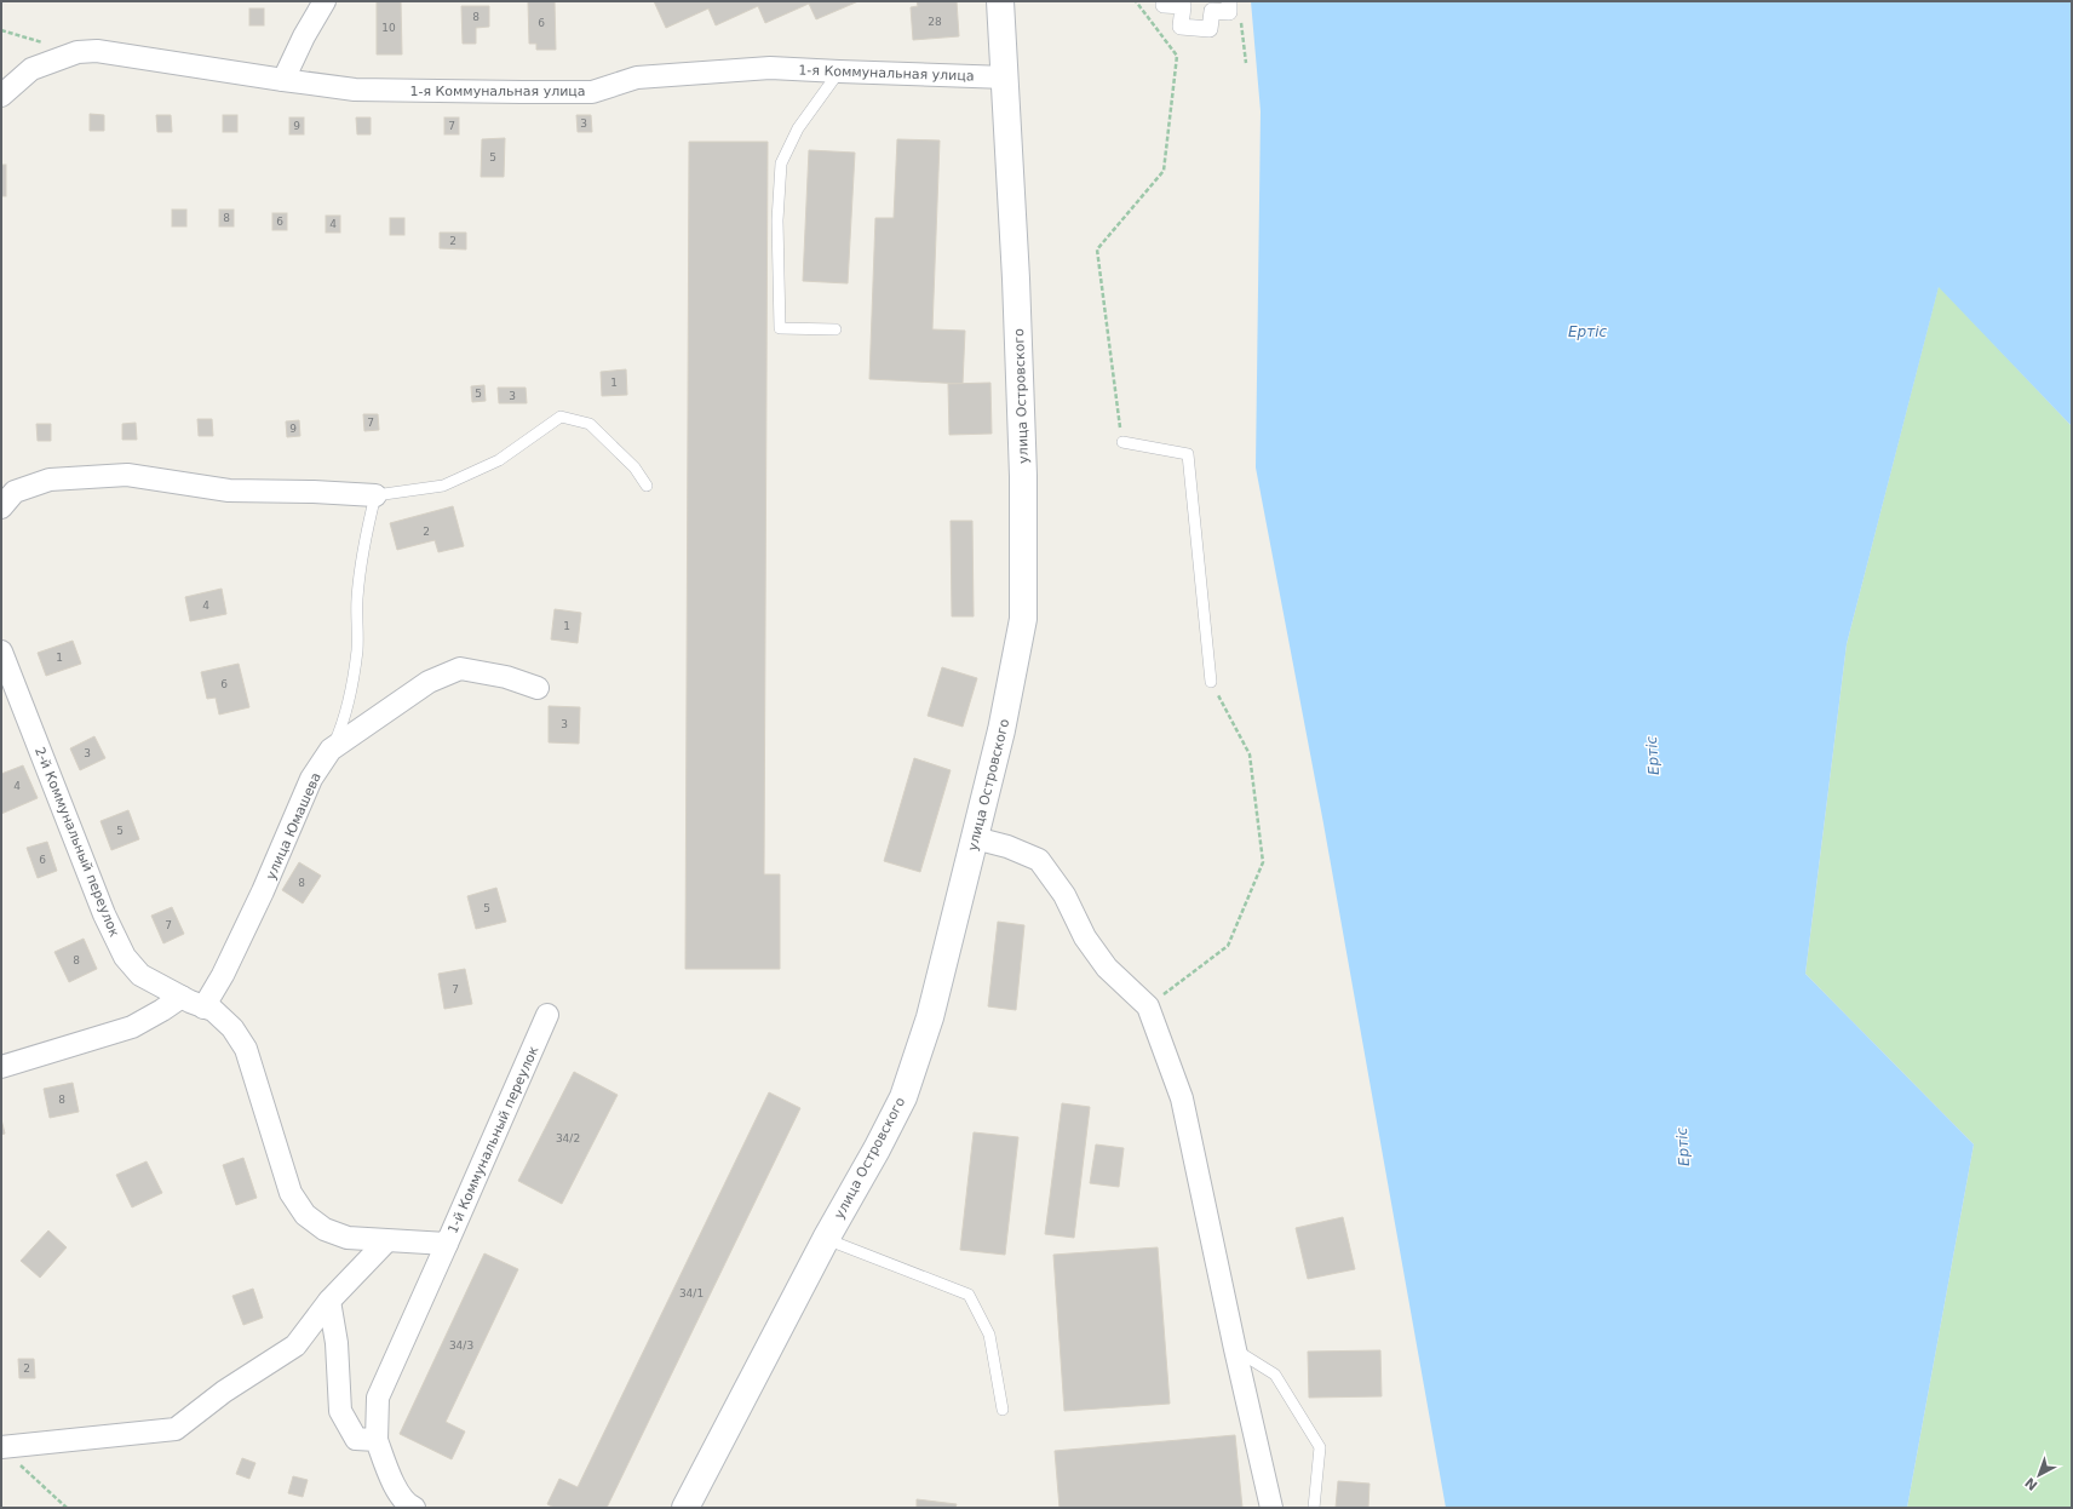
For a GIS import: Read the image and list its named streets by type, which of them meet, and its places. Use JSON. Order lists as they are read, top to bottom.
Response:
{
  "streets": {
    "main road": ["улица Островского"],
    "street": [
      "1-я Коммунальная улица",
      "улица Юмашева",
      "2-й Коммунальный переулок",
      "1-й Коммунальный переулок"
    ]
  },
  "crossings": [
    ["1-я Коммунальная улица", "улица Островского"],
    ["улица Юмашева", "2-й Коммунальный переулок"],
    ["улица Юмашева", "1-й Коммунальный переулок"],
    ["2-й Коммунальный переулок", "1-й Коммунальный переулок"]
  ],
  "water": ["Ертіс"],
  "house_numbers": [
    "8",
    "28",
    "6",
    "10",
    "3",
    "9",
    "7",
    "5",
    "8",
    "6",
    "4",
    "2",
    "1",
    "5",
    "3",
    "7",
    "9",
    "2",
    "4",
    "1",
    "1",
    "6",
    "3",
    "3",
    "4",
    "5",
    "6",
    "8",
    "5",
    "7",
    "8",
    "7",
    "8",
    "34/2",
    "34/1",
    "34/3",
    "2"
  ],
  "north": "bottom left"
}
